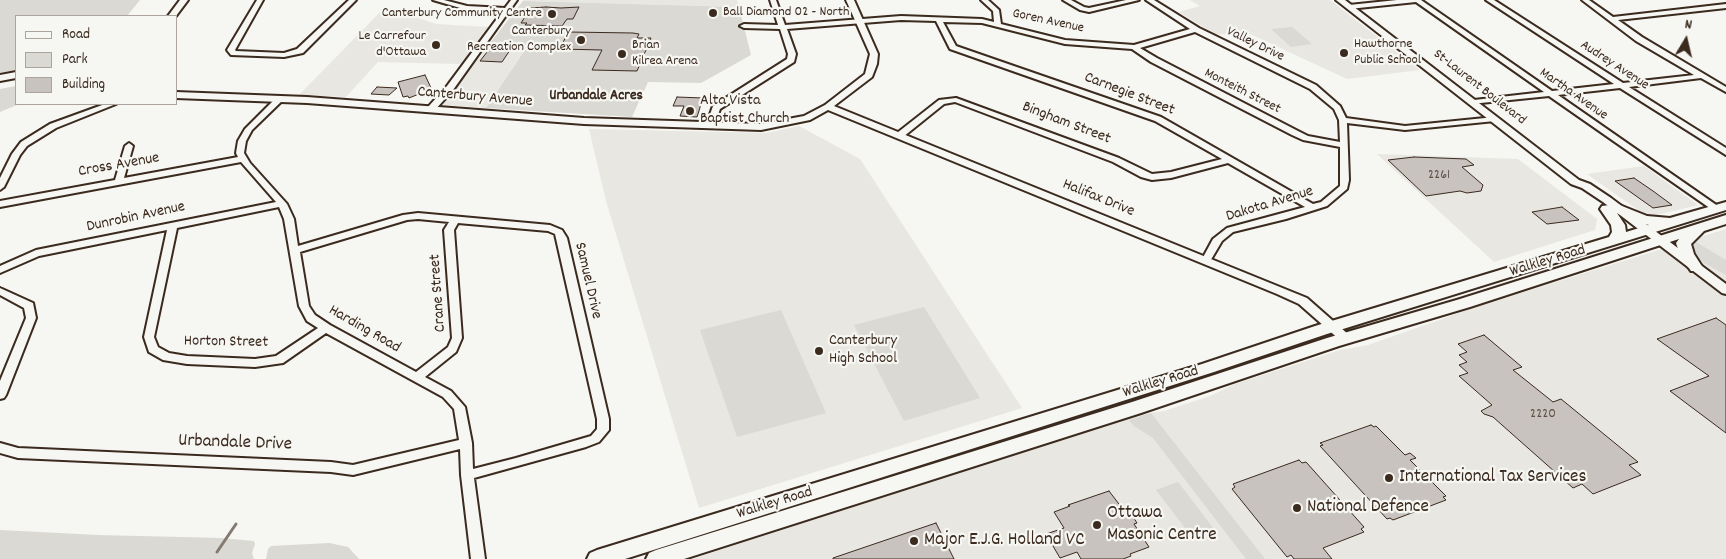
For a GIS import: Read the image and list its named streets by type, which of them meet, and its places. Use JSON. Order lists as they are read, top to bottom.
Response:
{
  "streets": {
    "main road": ["Walkley Road"],
    "street": [
      "Goren Avenue",
      "Valley Drive",
      "Audrey Avenue",
      "St-Laurent Boulevard",
      "Monteith Street",
      "Carnegie Street",
      "Martha Avenue",
      "Canterbury Avenue",
      "Bingham Street",
      "Cross Avenue",
      "Halifax Drive",
      "Dakota Avenue",
      "Dunrobin Avenue",
      "Samuel Drive",
      "Crane Street",
      "Harding Road",
      "Horton Street",
      "Urbandale Drive"
    ]
  },
  "crossings": [
    ["Goren Avenue", "Valley Drive"],
    ["Goren Avenue", "Monteith Street"],
    ["Goren Avenue", "Carnegie Street"],
    ["Goren Avenue", "Canterbury Avenue"],
    ["Valley Drive", "Dakota Avenue"],
    ["St-Laurent Boulevard", "Walkley Road"],
    ["Monteith Street", "Dakota Avenue"],
    ["Carnegie Street", "Bingham Street"],
    ["Carnegie Street", "Dakota Avenue"],
    ["Martha Avenue", "Walkley Road"],
    ["Canterbury Avenue", "Halifax Drive"],
    ["Bingham Street", "Halifax Drive"],
    ["Cross Avenue", "Harding Road"],
    ["Halifax Drive", "Dakota Avenue"],
    ["Halifax Drive", "Walkley Road"],
    ["Dunrobin Avenue", "Harding Road"],
    ["Dunrobin Avenue", "Horton Street"],
    ["Samuel Drive", "Crane Street"],
    ["Samuel Drive", "Harding Road"],
    ["Crane Street", "Harding Road"],
    ["Harding Road", "Horton Street"],
    ["Harding Road", "Urbandale Drive"]
  ],
  "districts": ["Urbandale Acres"],
  "places": [
    "Ball Diamond 02 - North",
    "Canterbury Community Centre",
    "Canterbury Recreation Complex",
    "Le Carrefour d'Ottawa",
    "Hawthorne Public School",
    "Brian Kilrea Arena",
    "Alta Vista Baptist Church",
    "Canterbury High School",
    "International Tax Services",
    "National Defence",
    "Ottawa Masonic Centre",
    "Major E.J.G. Holland VC"
  ],
  "house_numbers": ["2261", "2220"],
  "legend": ["Road", "Park", "Building"],
  "north": "top"
}
